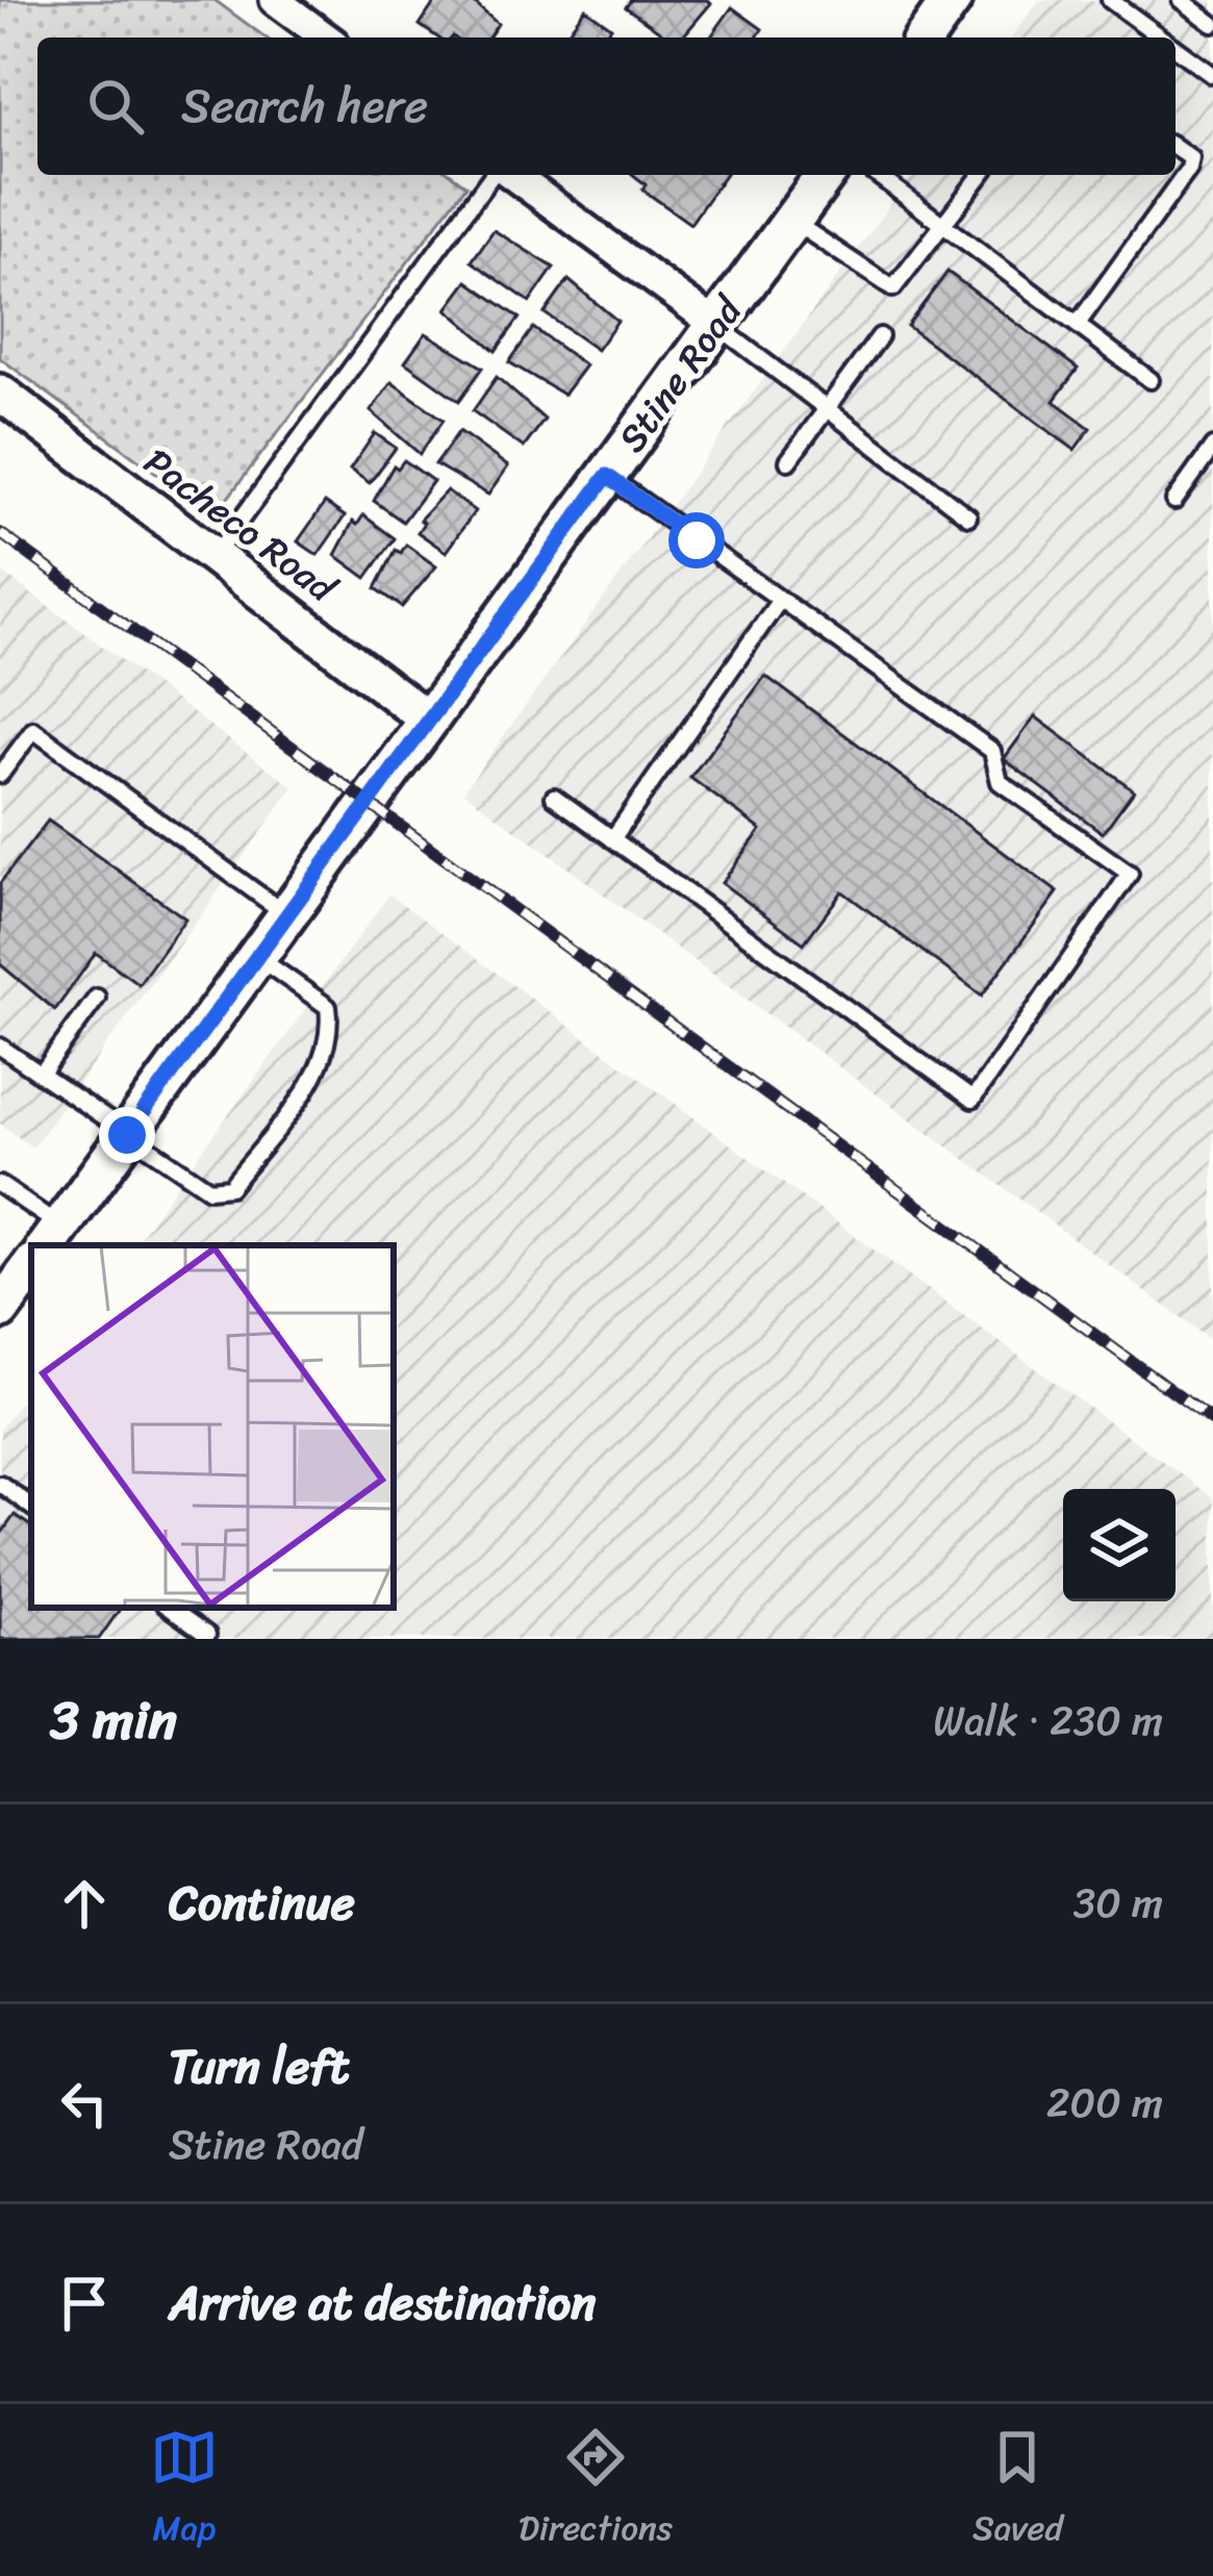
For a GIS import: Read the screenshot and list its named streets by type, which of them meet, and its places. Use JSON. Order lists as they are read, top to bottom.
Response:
{
  "streets": {
    "main road": ["Stine Road"],
    "street": ["Pacheco Road"]
  },
  "crossings": [
    ["Stine Road", "Pacheco Road"]
  ],
  "page": {
    "search": "Search here",
    "heading": ["3 min", "Walk · 230 m"],
    "list": [
      ["Continue", "30 m"],
      ["Turn left", "Stine Road", "200 m"],
      "Arrive at destination"
    ],
    "nav": ["Map", "Directions", "Saved"]
  }
}
